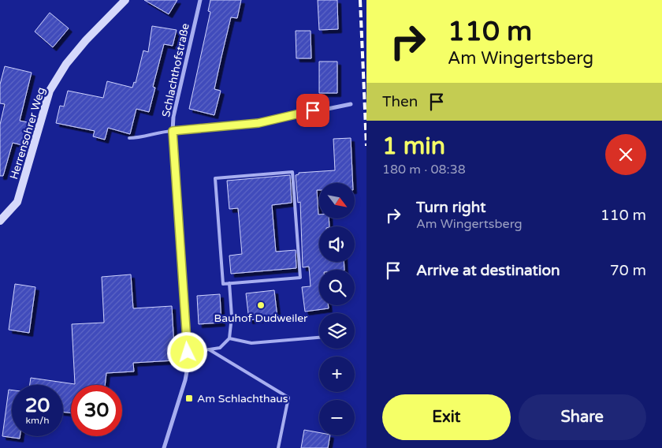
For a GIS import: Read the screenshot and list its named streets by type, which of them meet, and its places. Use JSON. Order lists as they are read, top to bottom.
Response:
{
  "streets": {
    "street": ["Schlachthofstraße", "Herrensohrer Weg"]
  },
  "places": {
    "other": ["Bauhof Dudweiler"],
    "transit": ["Am Schlachthaus"]
  },
  "north": "bottom right",
  "page": {
    "turn": ["110 m", "Am Wingertsberg"],
    "then": "Then",
    "heading": ["1 min", "180 m · 08:38"],
    "map_buttons": ["+", "−"],
    "list": [
      {
        "name": "Turn right",
        "note": "Am Wingertsberg",
        "value": "110 m"
      },
      {
        "name": "Arrive at destination",
        "value": "70 m"
      }
    ],
    "speed": "20 km/h",
    "limit": "30",
    "buttons": ["Exit", "Share"]
  }
}
